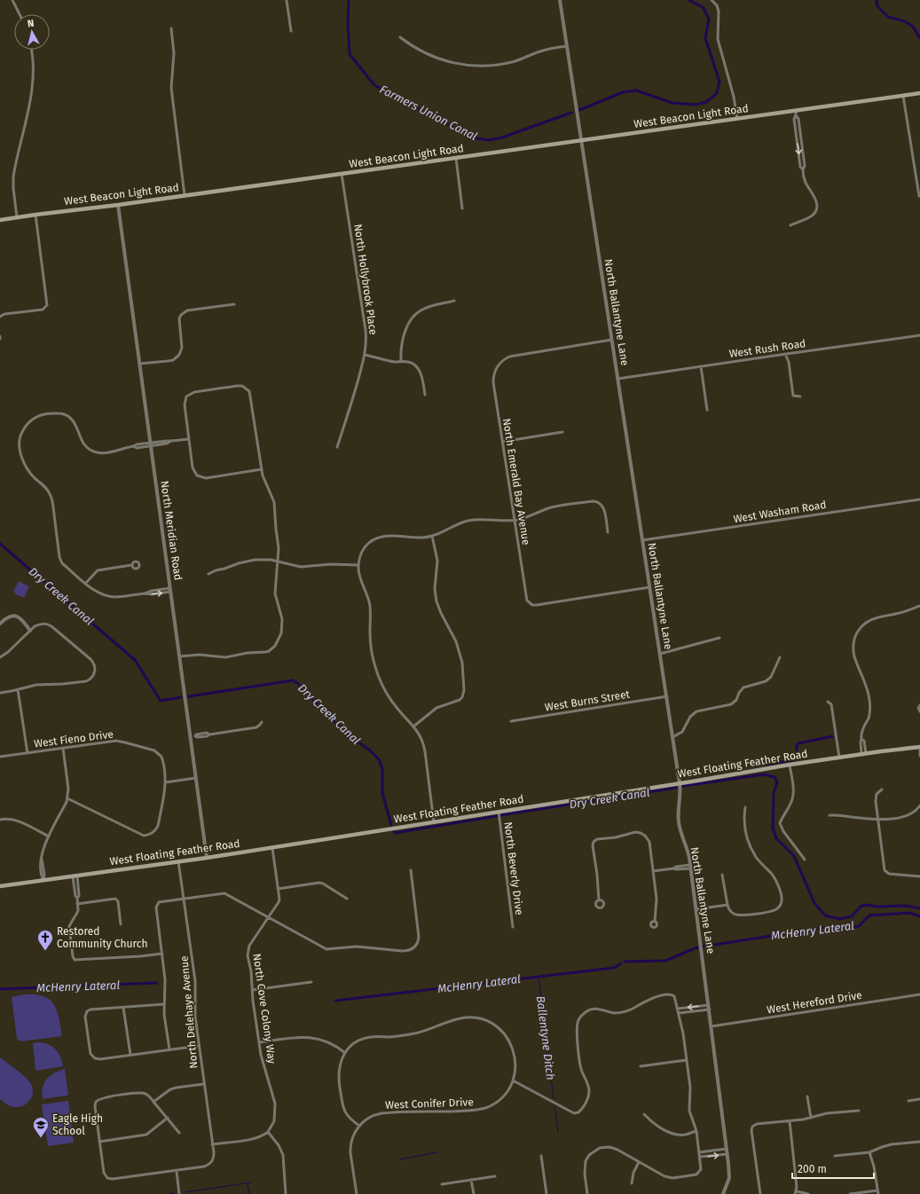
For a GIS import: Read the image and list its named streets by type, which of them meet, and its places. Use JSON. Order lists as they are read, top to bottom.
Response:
{
  "streets": {
    "main road": ["West Beacon Light Road", "West Floating Feather Road"],
    "street": [
      "North Hollybrook Place",
      "North Ballantyne Lane",
      "West Rush Road",
      "North Emerald Bay Avenue",
      "West Washam Road",
      "North Meridian Road",
      "West Burns Street",
      "West Fieno Drive",
      "North Beverly Drive",
      "West Hereford Drive",
      "North Cove Colony Way",
      "North Delehaye Avenue",
      "West Conifer Drive"
    ]
  },
  "crossings": [
    ["West Beacon Light Road", "North Hollybrook Place"],
    ["West Beacon Light Road", "North Ballantyne Lane"],
    ["West Beacon Light Road", "North Meridian Road"],
    ["North Ballantyne Lane", "West Rush Road"],
    ["North Ballantyne Lane", "North Emerald Bay Avenue"],
    ["North Ballantyne Lane", "West Washam Road"],
    ["North Ballantyne Lane", "West Burns Street"],
    ["North Ballantyne Lane", "West Floating Feather Road"],
    ["North Ballantyne Lane", "West Hereford Drive"],
    ["North Meridian Road", "West Floating Feather Road"],
    ["West Floating Feather Road", "North Beverly Drive"],
    ["West Floating Feather Road", "North Cove Colony Way"],
    ["West Floating Feather Road", "North Delehaye Avenue"]
  ],
  "water": [
    "Farmers Union Canal",
    "Dry Creek Canal",
    "McHenry Lateral",
    "Ballentyne Ditch"
  ],
  "places": {
    "church": ["Restored Community Church"],
    "school or university": ["Eagle High School"]
  },
  "scale_bar": "200 m",
  "north": "top"
}
